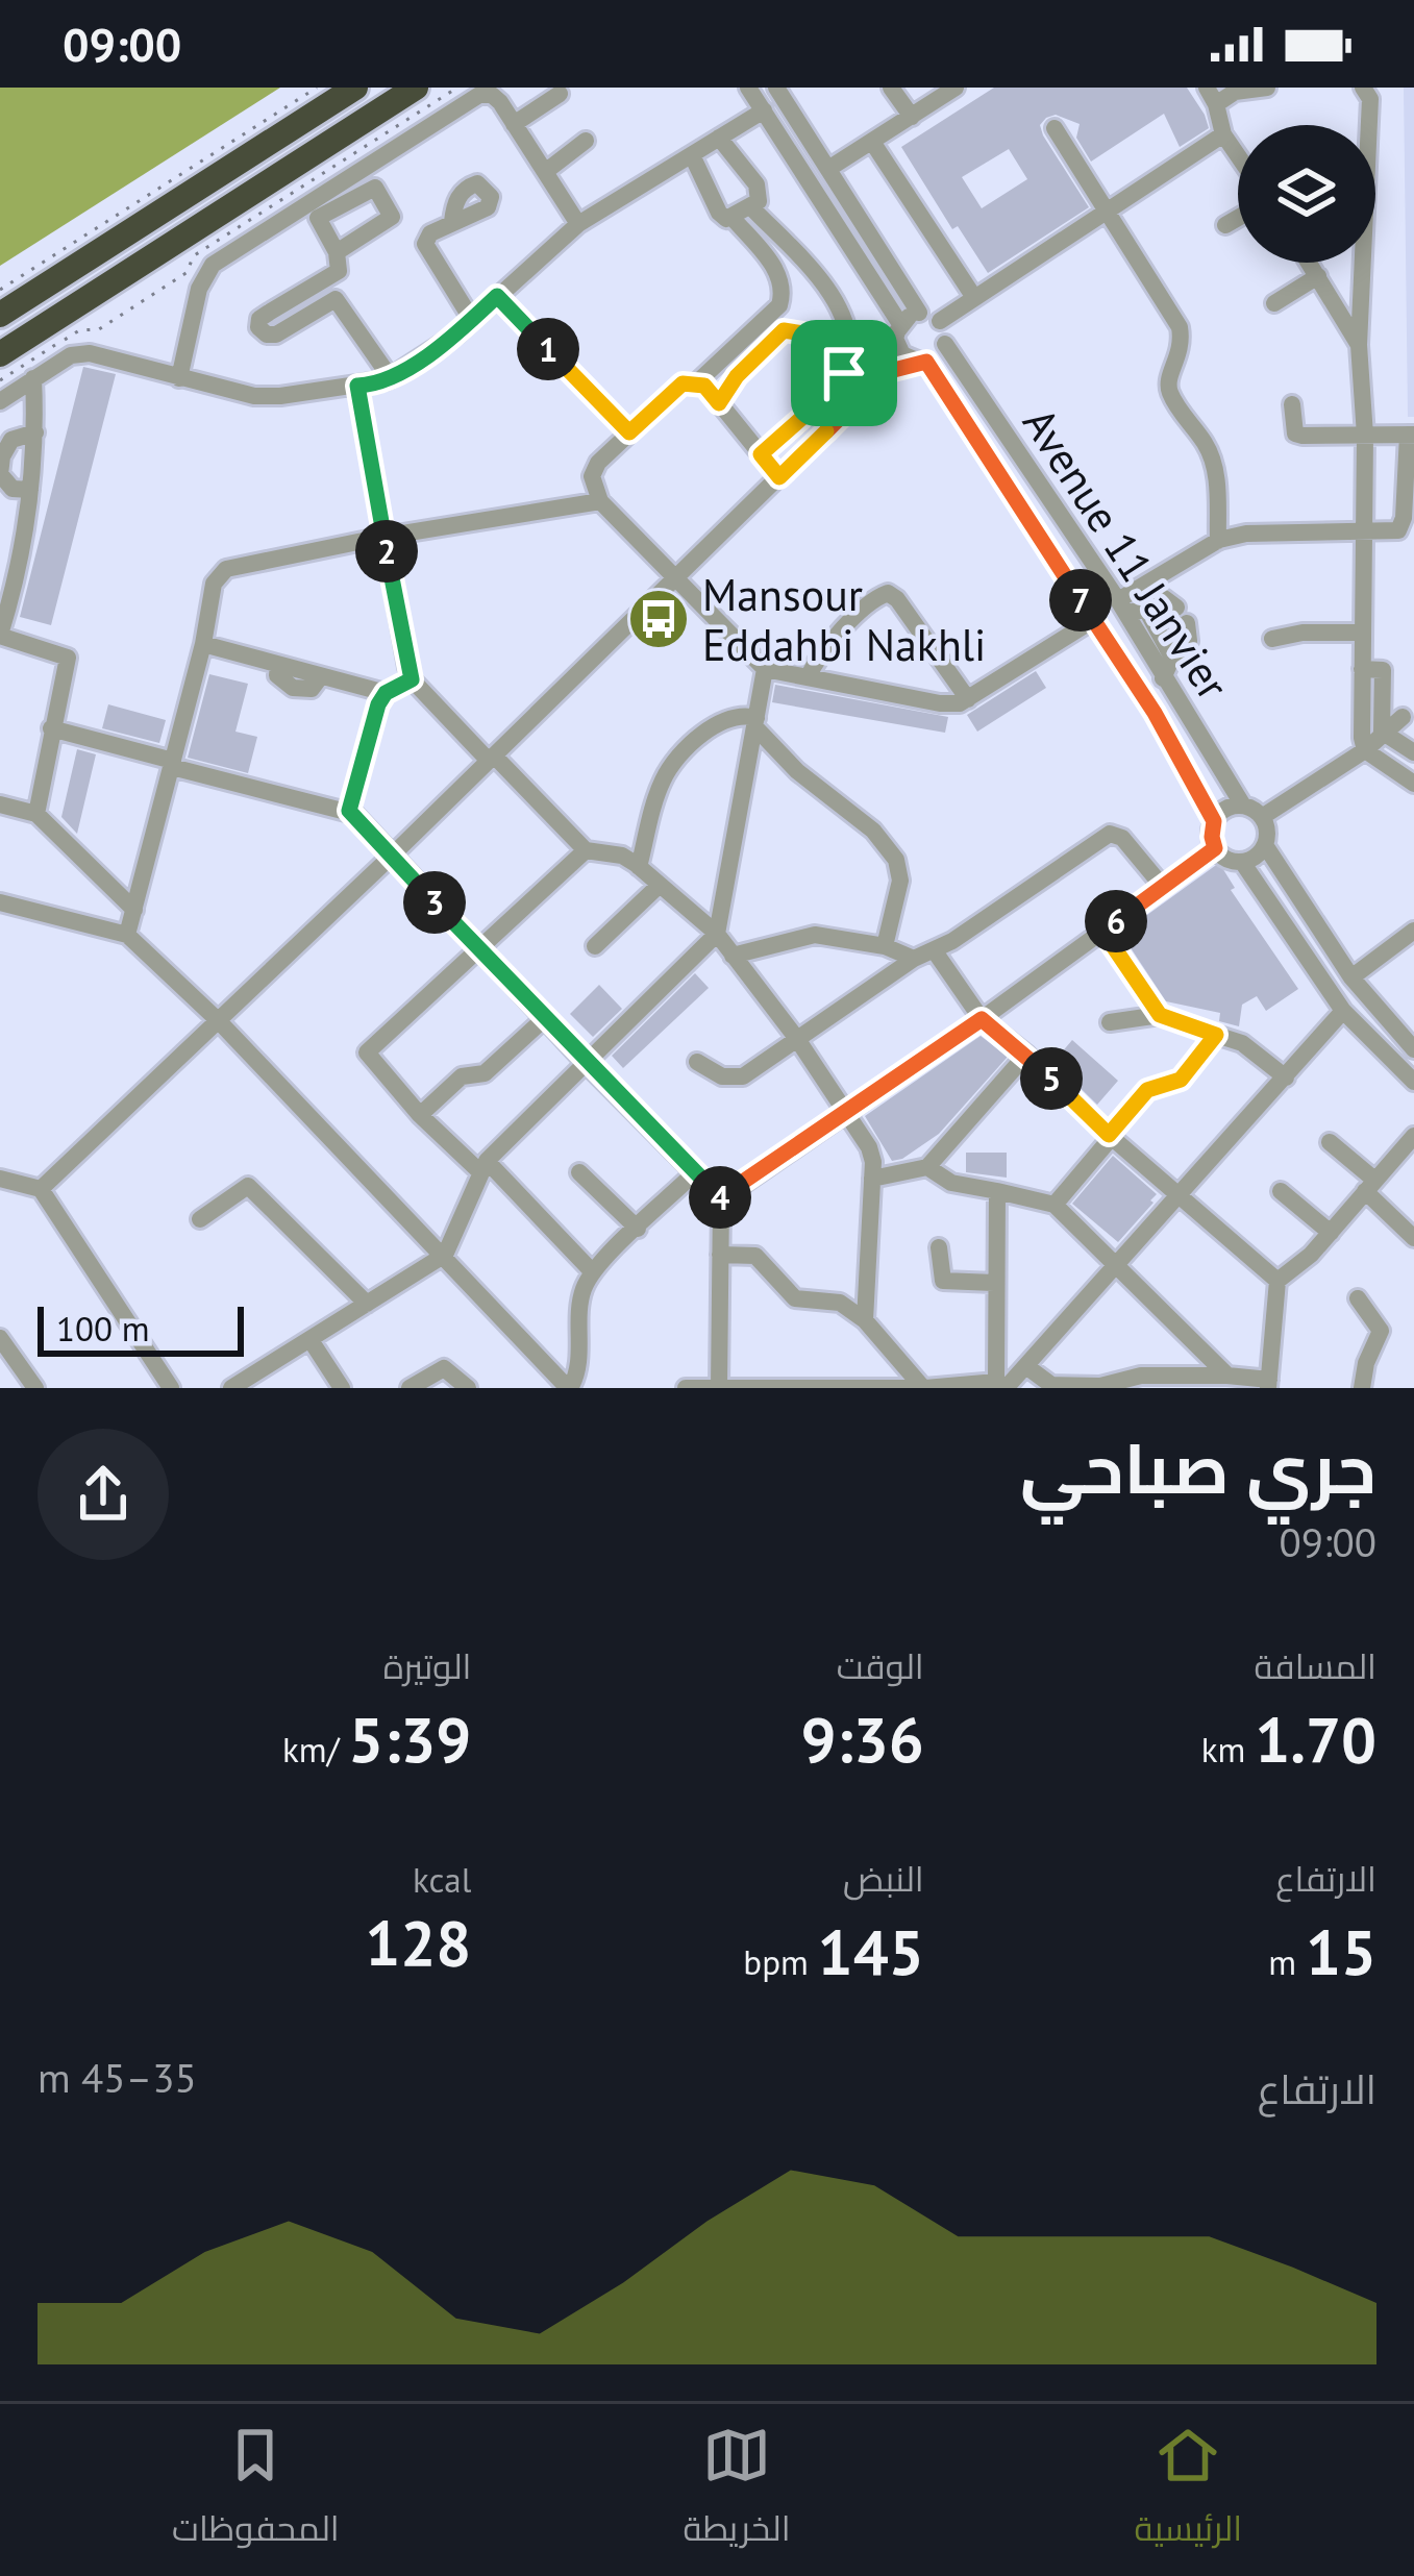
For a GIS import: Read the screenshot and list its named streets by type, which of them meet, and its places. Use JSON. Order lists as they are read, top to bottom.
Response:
{
  "streets": {
    "street": ["Avenue 11 Janvier"]
  },
  "places": {
    "bus stop": ["Mansour Eddahbi Nakhli"]
  },
  "scale_bar": "100 m",
  "page": {
    "status": "09:00",
    "pins": [
      "1",
      "2",
      "7",
      "3",
      "6",
      "5",
      "4"
    ],
    "scale": "100 m",
    "heading": ["جري صباحي", "09:00"],
    "stats": [
      ["المسافة", "1.70 km"],
      ["الوقت", "9:36"],
      ["الوتيرة", "5:39 /km"],
      ["الارتفاع", "15 m"],
      ["النبض", "145 bpm"],
      ["kcal", "128"]
    ],
    "chart": ["الارتفاع", "35–45 m"],
    "tabs": ["الرئيسية", "الخريطة", "المحفوظات"]
  }
}
